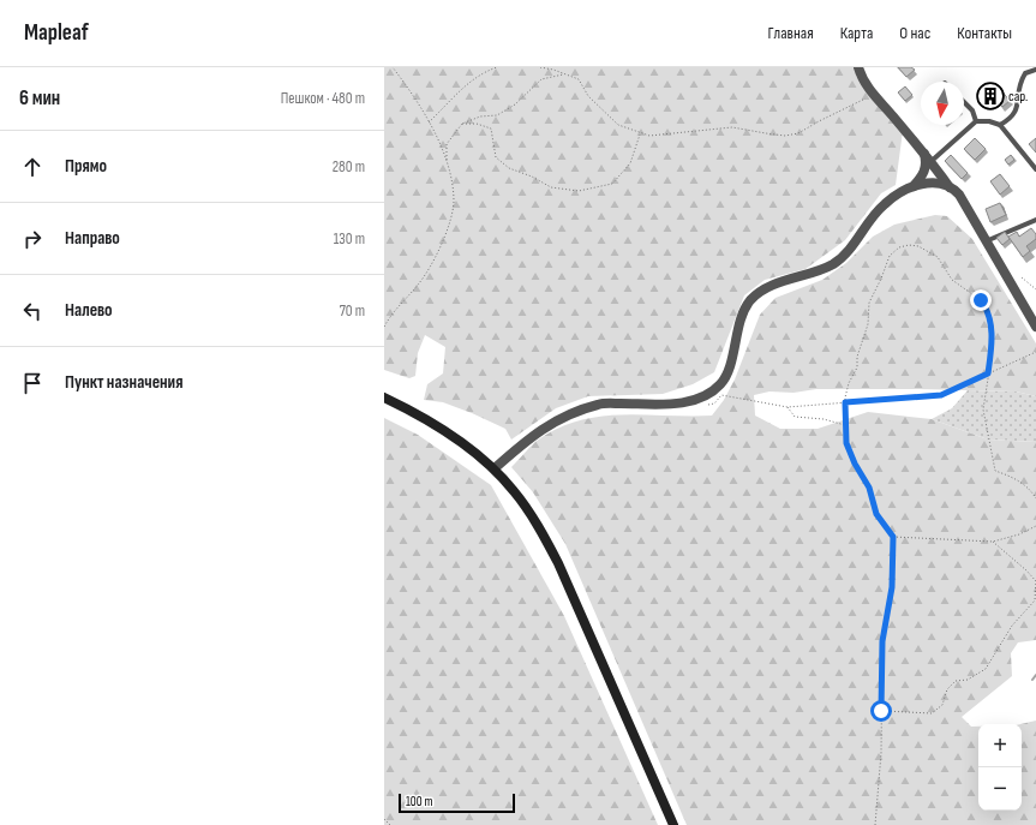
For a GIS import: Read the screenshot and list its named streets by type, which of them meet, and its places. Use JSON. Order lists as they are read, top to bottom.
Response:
{
  "places": {
    "building": ["сар."]
  },
  "scale_bar": "100 m",
  "north": "bottom",
  "page": {
    "header": "Mapleaf",
    "nav": [
      "Главная",
      "Карта",
      "О нас",
      "Контакты"
    ],
    "heading": ["6 мин", "Пешком · 480 m"],
    "list": [
      ["Прямо", "280 m"],
      ["Направо", "130 m"],
      ["Налево", "70 m"],
      "Пункт назначения"
    ],
    "map_buttons": ["+", "−"],
    "scale": "100 m"
  }
}
